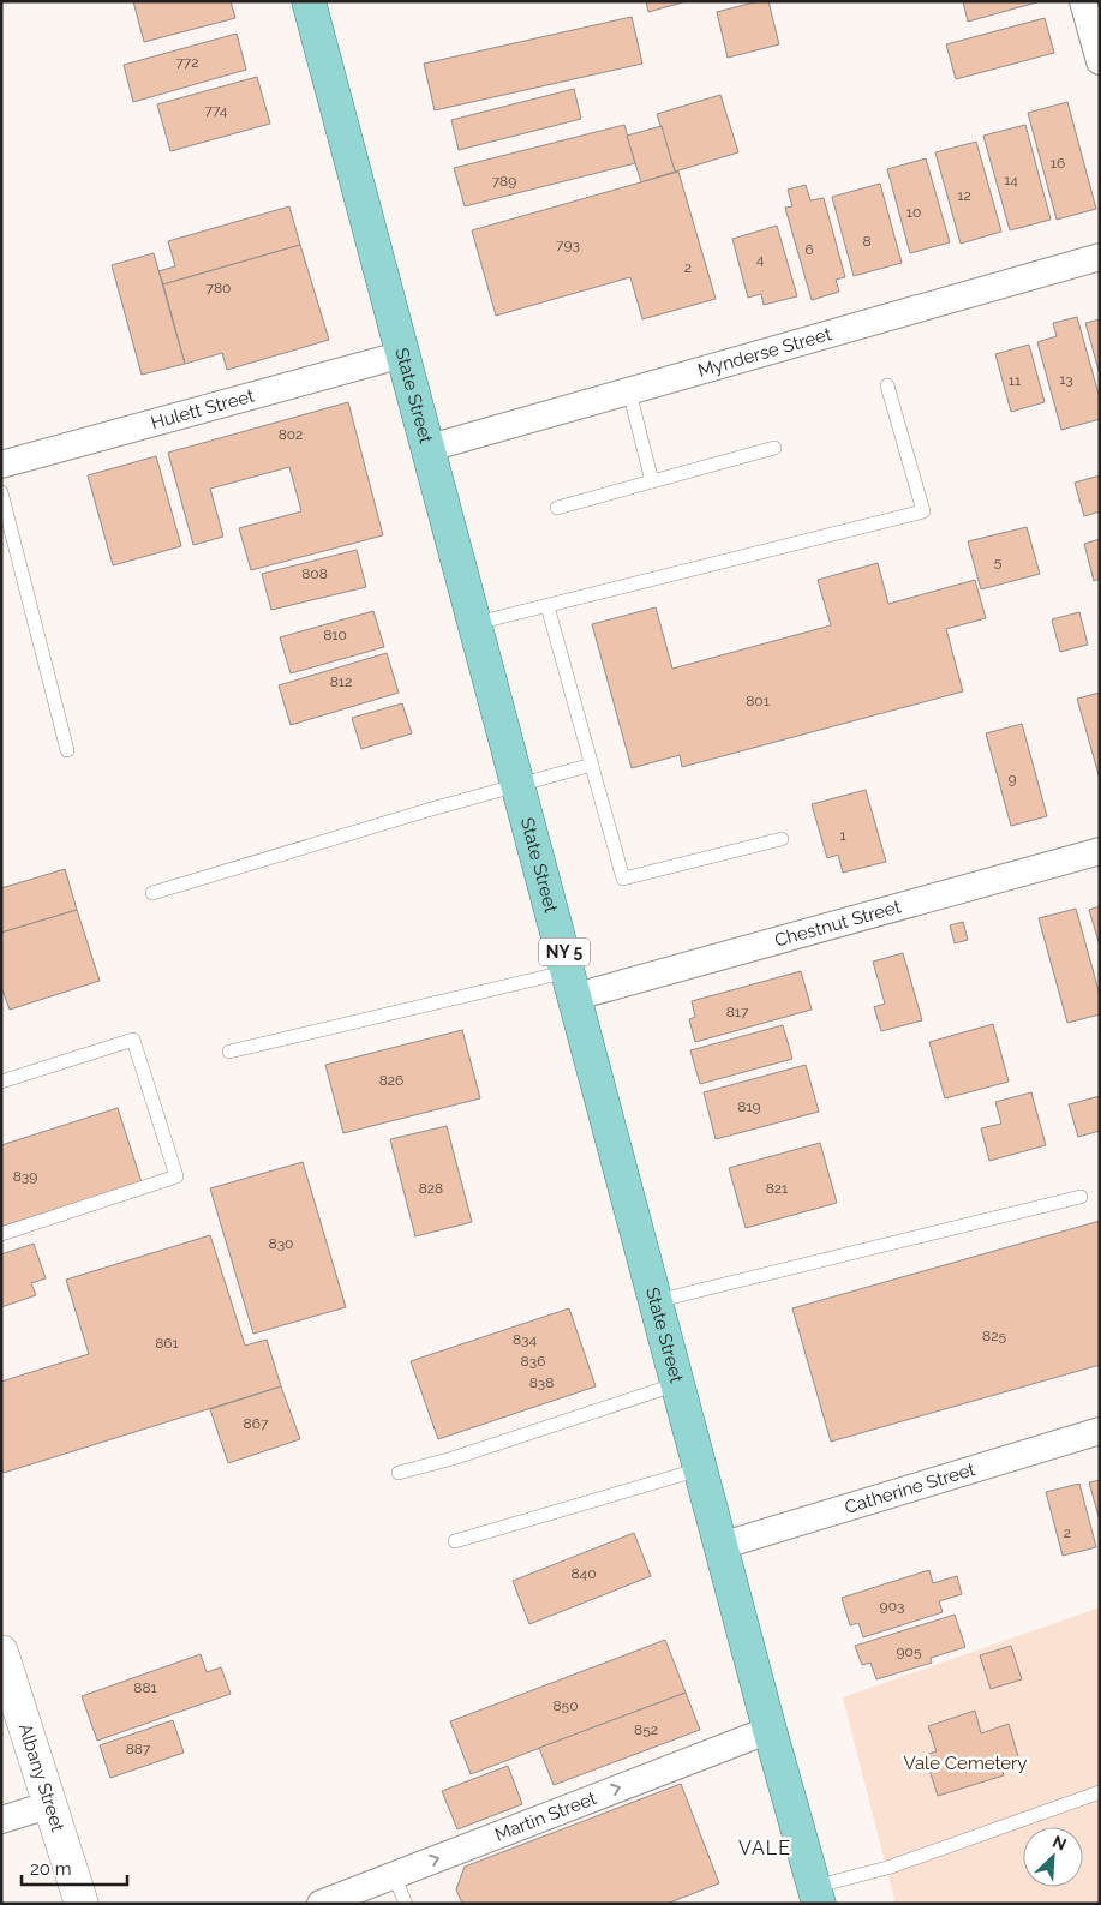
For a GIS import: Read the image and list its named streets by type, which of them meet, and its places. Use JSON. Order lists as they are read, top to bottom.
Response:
{
  "streets": {
    "main road": ["State Street", "NY 5"],
    "street": [
      "Mynderse Street",
      "Hulett Street",
      "Chestnut Street",
      "Catherine Street",
      "Albany Street",
      "Martin Street"
    ]
  },
  "crossings": [
    ["Mynderse Street", "State Street"],
    ["State Street", "Hulett Street"],
    ["State Street", "Chestnut Street"],
    ["State Street", "Catherine Street"],
    ["State Street", "Martin Street"]
  ],
  "one_way": ["Martin Street"],
  "districts": ["VALE"],
  "parks": ["Vale Cemetery"],
  "house_numbers": [
    "772",
    "774",
    "16",
    "14",
    "789",
    "12",
    "10",
    "8",
    "793",
    "6",
    "4",
    "2",
    "780",
    "13",
    "11",
    "802",
    "5",
    "808",
    "810",
    "812",
    "801",
    "9",
    "1",
    "817",
    "826",
    "819",
    "839",
    "828",
    "821",
    "830",
    "825",
    "834",
    "861",
    "836",
    "838",
    "867",
    "2",
    "840",
    "903",
    "905",
    "881",
    "850",
    "852",
    "887"
  ],
  "scale_bar": "20 m",
  "north": "top right"
}
